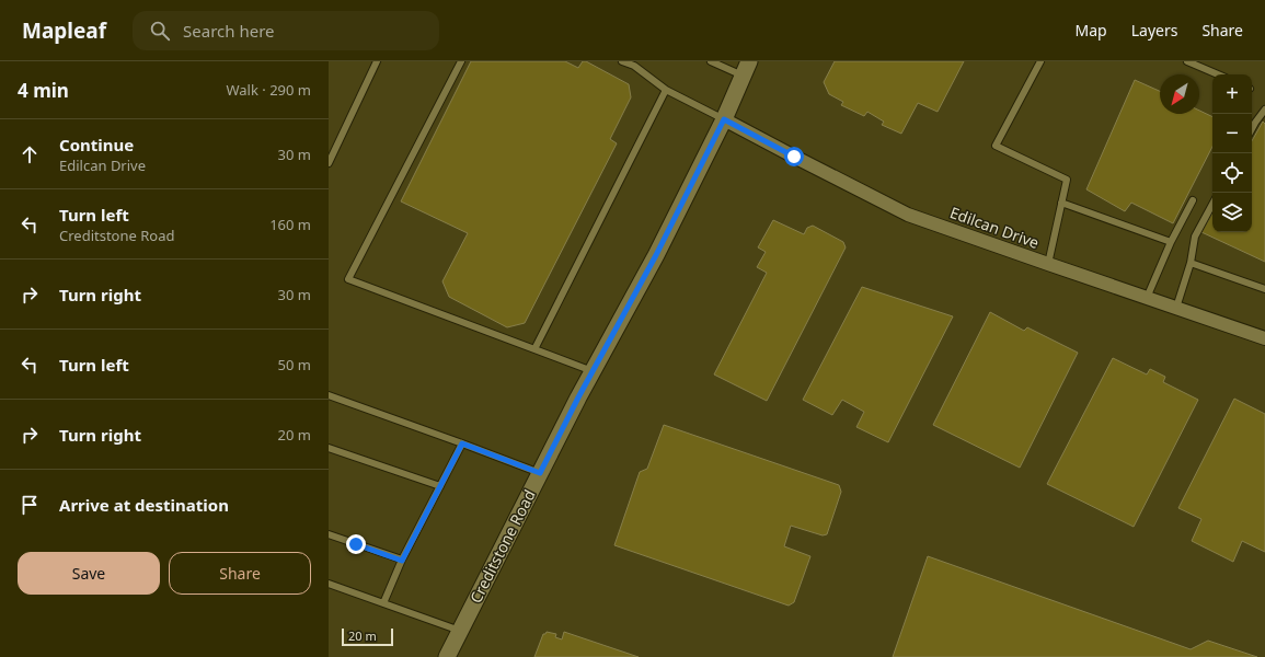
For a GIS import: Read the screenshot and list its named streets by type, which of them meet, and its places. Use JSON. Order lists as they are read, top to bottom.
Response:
{
  "streets": {
    "street": ["Edilcan Drive", "Creditstone Road"]
  },
  "crossings": [
    ["Edilcan Drive", "Creditstone Road"]
  ],
  "scale_bar": "20 m",
  "north": "bottom left",
  "page": {
    "header": "Mapleaf",
    "search": "Search here",
    "nav": ["Map", "Layers", "Share"],
    "heading": ["4 min", "Walk · 290 m"],
    "map_buttons": ["+", "−"],
    "list": [
      ["Continue", "Edilcan Drive", "30 m"],
      ["Turn left", "Creditstone Road", "160 m"],
      ["Turn right", "30 m"],
      ["Turn left", "50 m"],
      ["Turn right", "20 m"],
      "Arrive at destination"
    ],
    "buttons": ["Save", "Share"],
    "scale": "20 m"
  }
}
